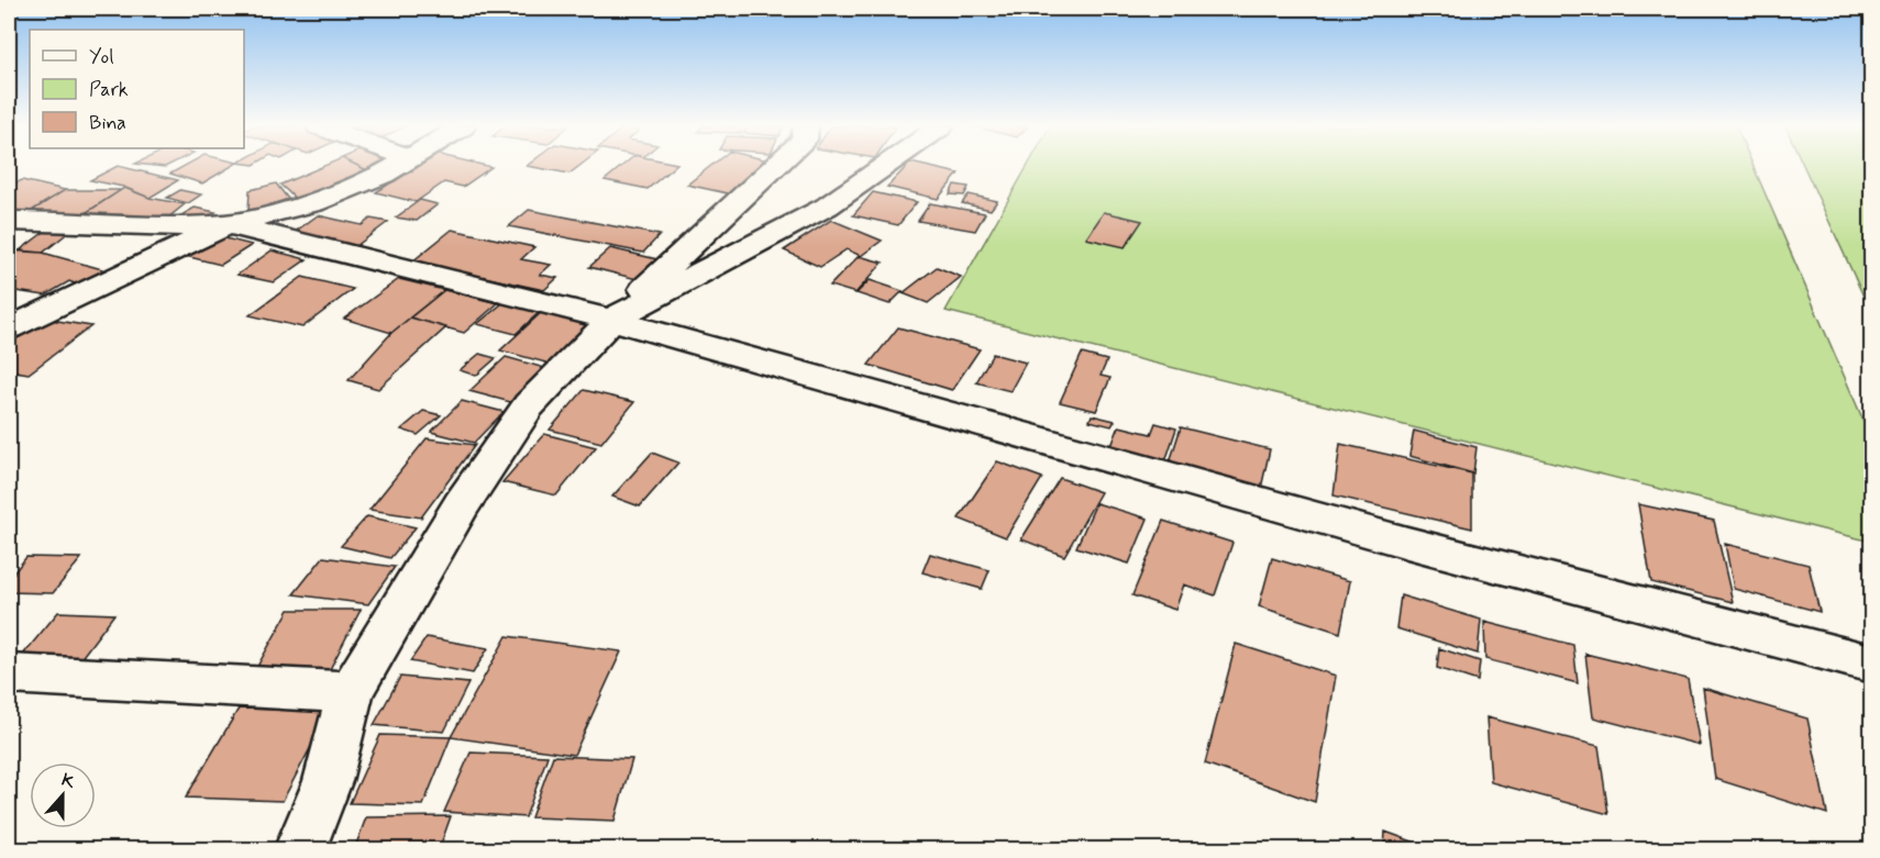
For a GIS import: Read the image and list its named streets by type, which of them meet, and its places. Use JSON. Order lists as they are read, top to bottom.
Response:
{
  "legend": ["Yol", "Park", "Bina"],
  "north": "top"
}
